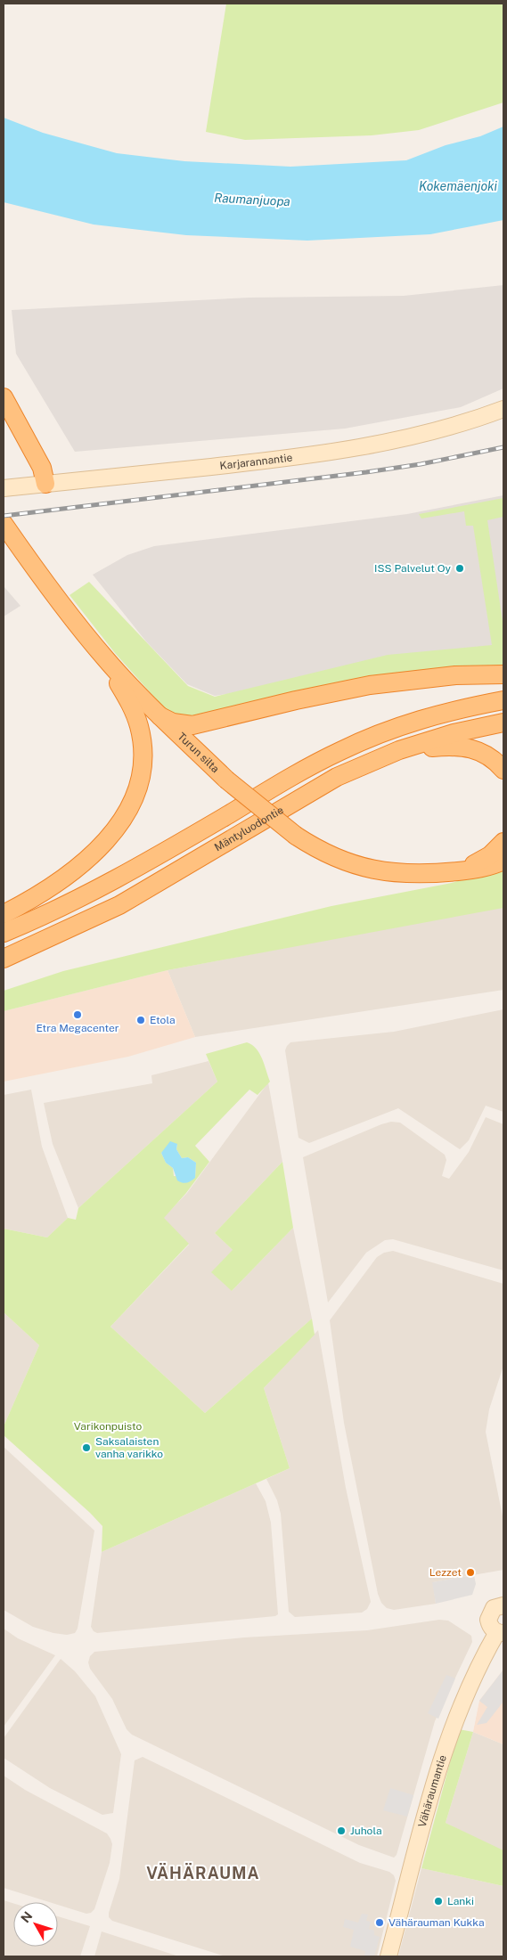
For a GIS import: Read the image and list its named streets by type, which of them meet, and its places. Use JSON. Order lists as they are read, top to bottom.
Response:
{
  "streets": {
    "highway": ["Turun silta", "Mäntyluodontie"],
    "main road": ["Karjarannantie", "Vähäraumantie"]
  },
  "districts": ["VÄHÄRAUMA"],
  "water": ["Kokemäenjoki", "Raumanjuopa"],
  "parks": ["Varikonpuisto"],
  "places": [
    "ISS Palvelut Oy",
    "Etra Megacenter",
    "Etola",
    "Saksalaisten vanha varikko",
    "Lezzet",
    "Juhola",
    "Lanki",
    "Vähärauman Kukka"
  ],
  "north": "top left"
}
